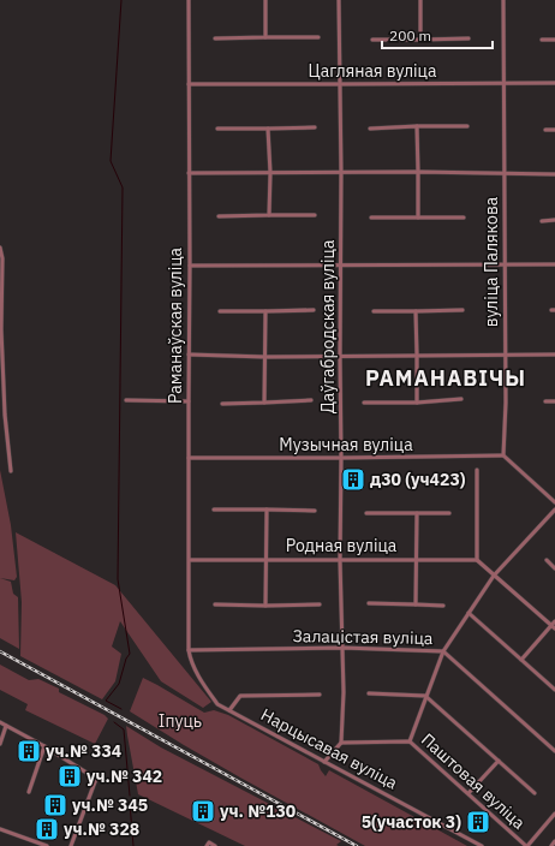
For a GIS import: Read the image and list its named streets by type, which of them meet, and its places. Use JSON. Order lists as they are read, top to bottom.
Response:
{
  "streets": {
    "street": [
      "Цагляная вуліца",
      "вуліца Палякова",
      "Раманаўская вуліца",
      "Даўгабродская вуліца",
      "Музычная вуліца",
      "Родная вуліца",
      "Залацістая вуліца",
      "Нарцысавая вуліца",
      "Паштовая вуліца"
    ]
  },
  "crossings": [
    ["Цагляная вуліца", "вуліца Палякова"],
    ["Цагляная вуліца", "Раманаўская вуліца"],
    ["Цагляная вуліца", "Даўгабродская вуліца"],
    ["вуліца Палякова", "Музычная вуліца"],
    ["Раманаўская вуліца", "Музычная вуліца"],
    ["Раманаўская вуліца", "Родная вуліца"],
    ["Раманаўская вуліца", "Залацістая вуліца"],
    ["Раманаўская вуліца", "Нарцысавая вуліца"],
    ["Даўгабродская вуліца", "Музычная вуліца"],
    ["Даўгабродская вуліца", "Родная вуліца"],
    ["Даўгабродская вуліца", "Залацістая вуліца"],
    ["Даўгабродская вуліца", "Паштовая вуліца"],
    ["Залацістая вуліца", "Нарцысавая вуліца"]
  ],
  "districts": ["РАМАНАВІЧЫ"],
  "parks": ["Іпуць"],
  "places": {
    "building": [
      "д30 (уч423)",
      "уч.№ 334",
      "уч.№ 342",
      "уч.№ 345",
      "уч. №130",
      "5(участок 3)",
      "уч.№ 328"
    ]
  },
  "scale_bar": "200 m"
}
